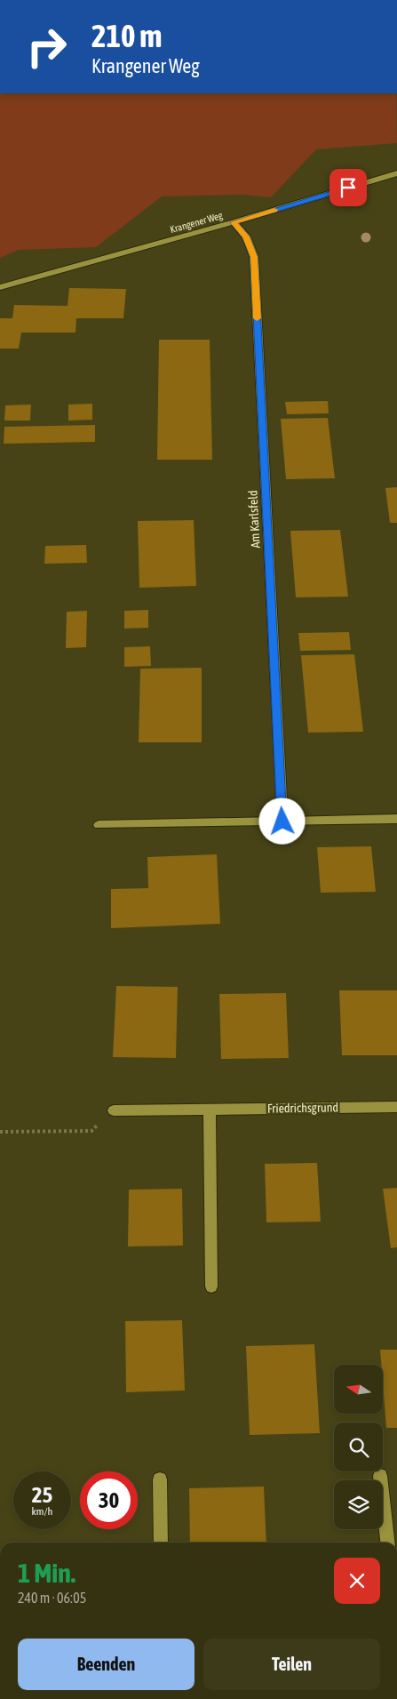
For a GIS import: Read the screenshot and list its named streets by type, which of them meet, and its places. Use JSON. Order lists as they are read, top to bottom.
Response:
{
  "streets": {
    "street": ["Krangener Weg", "Am Karlsfeld", "Friedrichsgrund"]
  },
  "crossings": [
    ["Krangener Weg", "Am Karlsfeld"]
  ],
  "north": "left",
  "page": {
    "turn": ["210 m", "Krangener Weg"],
    "speed": "25 km/h",
    "limit": "30",
    "heading": ["1 Min.", "240 m · 06:05"],
    "buttons": ["Beenden", "Teilen"]
  }
}
